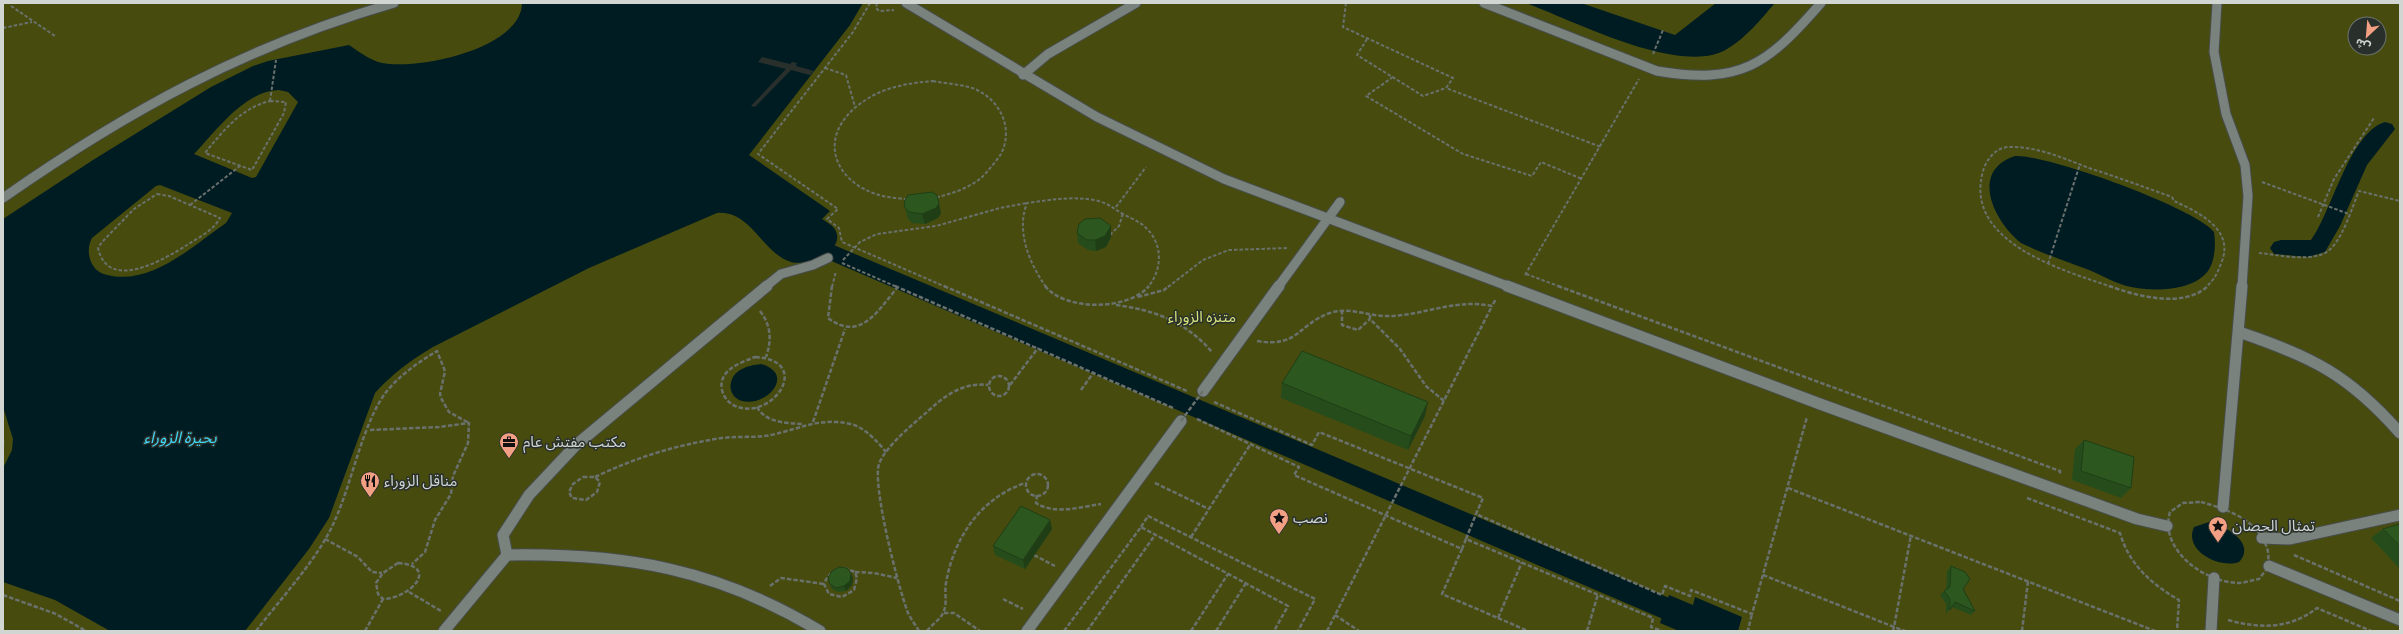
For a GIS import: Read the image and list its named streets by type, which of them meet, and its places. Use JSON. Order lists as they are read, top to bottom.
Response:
{
  "water": ["بحيرة الزوراء"],
  "parks": ["متنزه الزوراء"],
  "places": {
    "office": ["مكتب مفتش عام"],
    "restaurant": ["مناقل الزوراء"],
    "place": ["نصب", "تمثال الحصان"]
  },
  "north": "bottom left"
}
